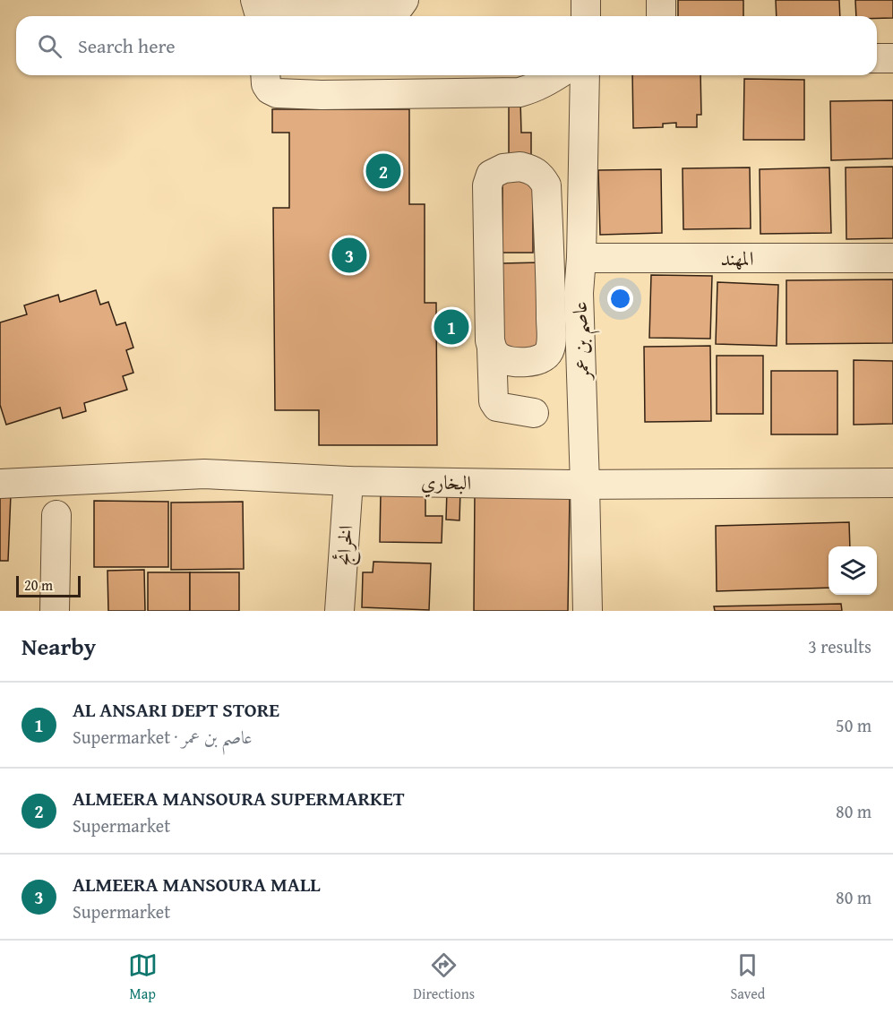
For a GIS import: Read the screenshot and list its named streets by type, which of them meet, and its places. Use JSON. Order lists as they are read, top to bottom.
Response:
{
  "streets": {
    "street": [
      "المهند",
      "عاصم بن عمر",
      "البخاري",
      "الخرائج"
    ]
  },
  "crossings": [
    ["المهند", "عاصم بن عمر"],
    ["عاصم بن عمر", "البخاري"],
    ["البخاري", "الخرائج"]
  ],
  "scale_bar": "20 m",
  "page": {
    "search": "Search here",
    "pins": ["2", "3", "1"],
    "scale": "20 m",
    "heading": ["Nearby", "3 results"],
    "list": [
      {
        "mark": "1",
        "name": "AL ANSARI DEPT STORE",
        "note": "Supermarket · عاصم بن عمر",
        "value": "50 m"
      },
      {
        "mark": "2",
        "name": "ALMEERA MANSOURA SUPERMARKET",
        "note": "Supermarket",
        "value": "80 m"
      },
      {
        "mark": "3",
        "name": "ALMEERA MANSOURA MALL",
        "note": "Supermarket",
        "value": "80 m"
      }
    ],
    "nav": ["Map", "Directions", "Saved"]
  }
}
